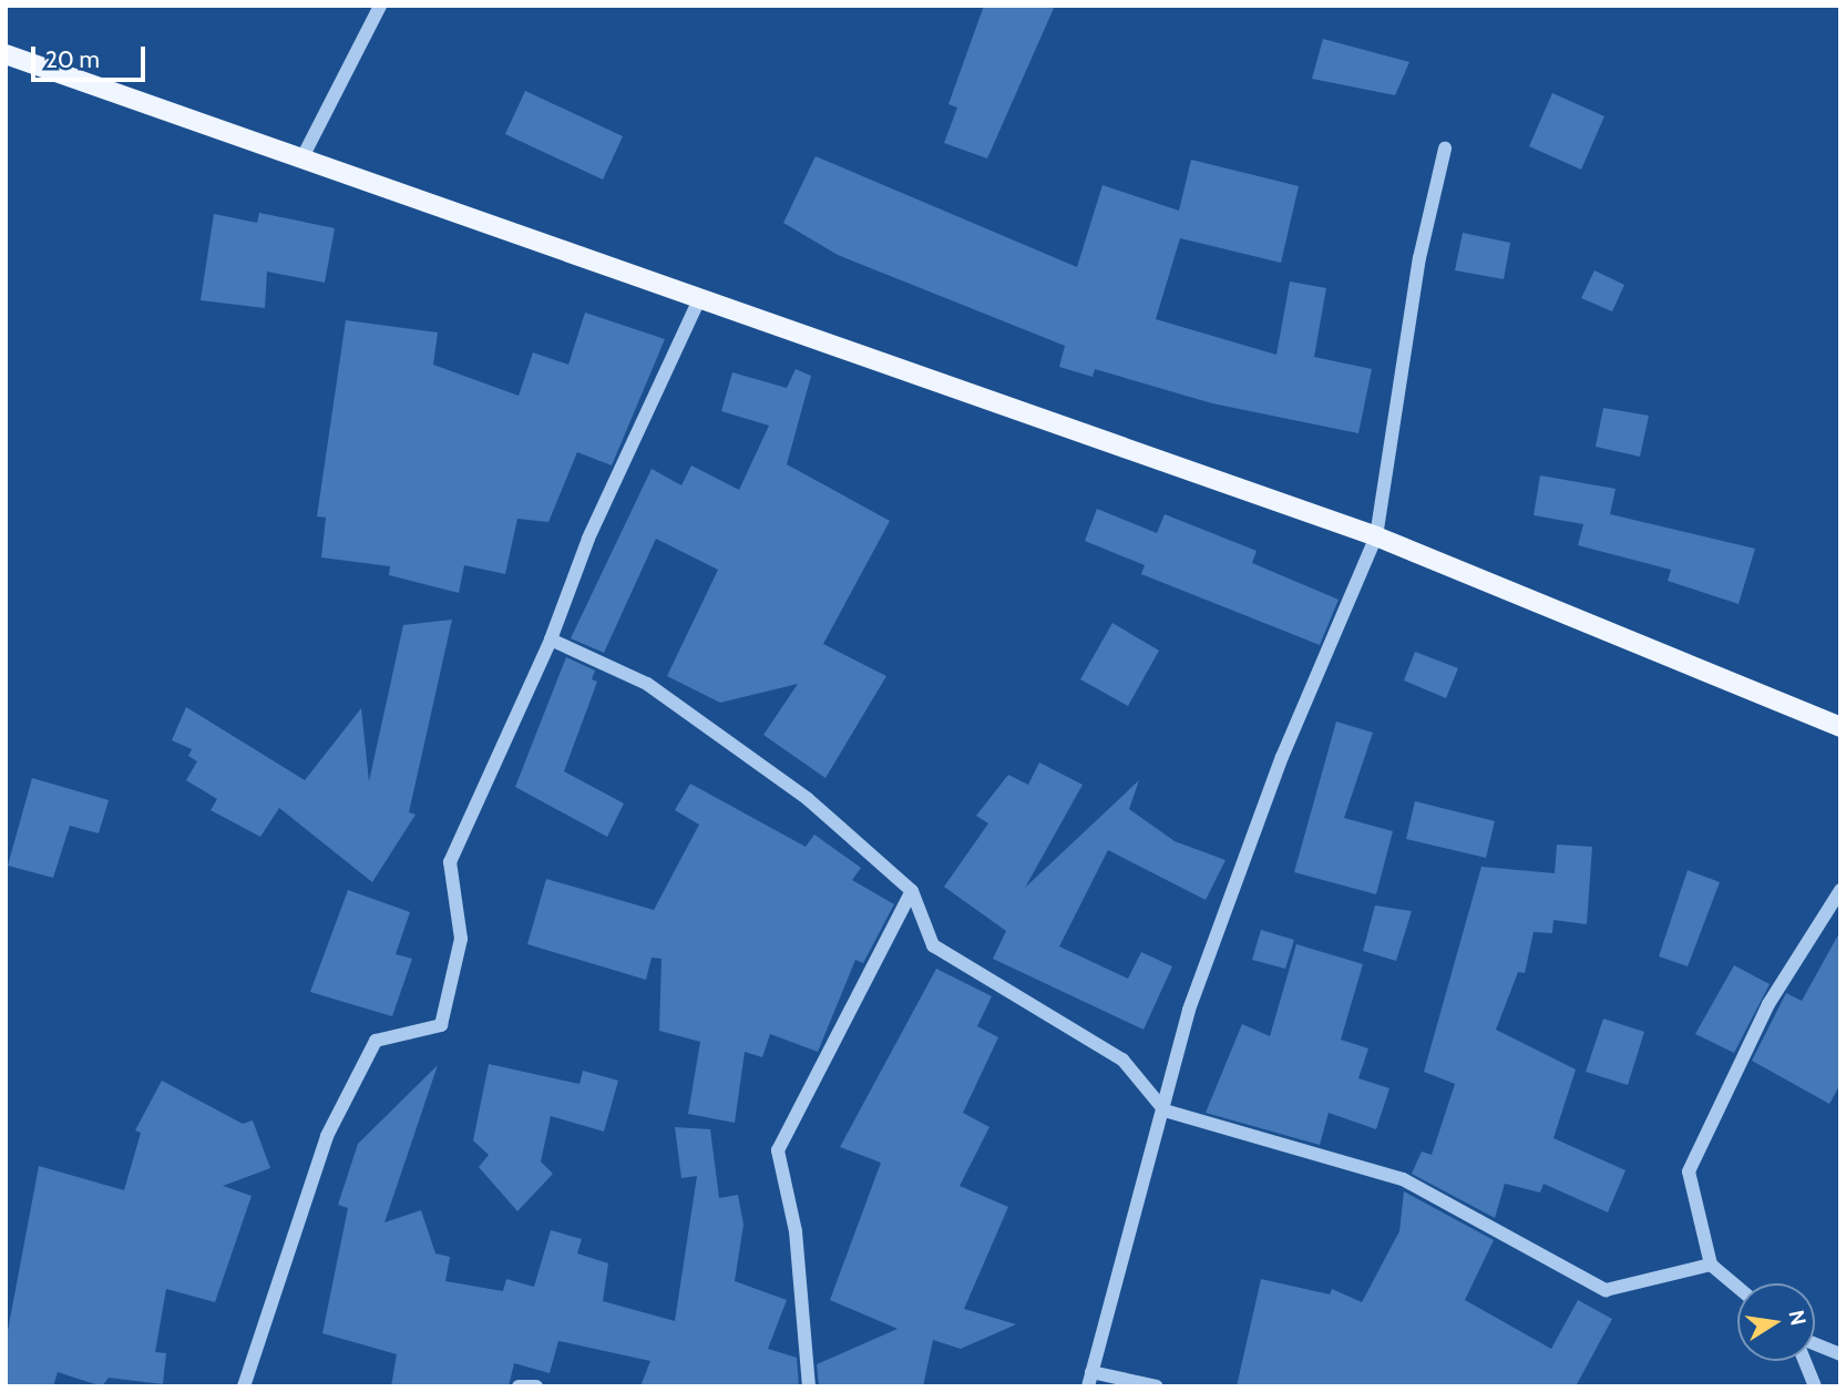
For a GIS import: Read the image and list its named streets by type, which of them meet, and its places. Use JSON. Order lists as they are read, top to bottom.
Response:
{
  "scale_bar": "20 m",
  "north": "right"
}
